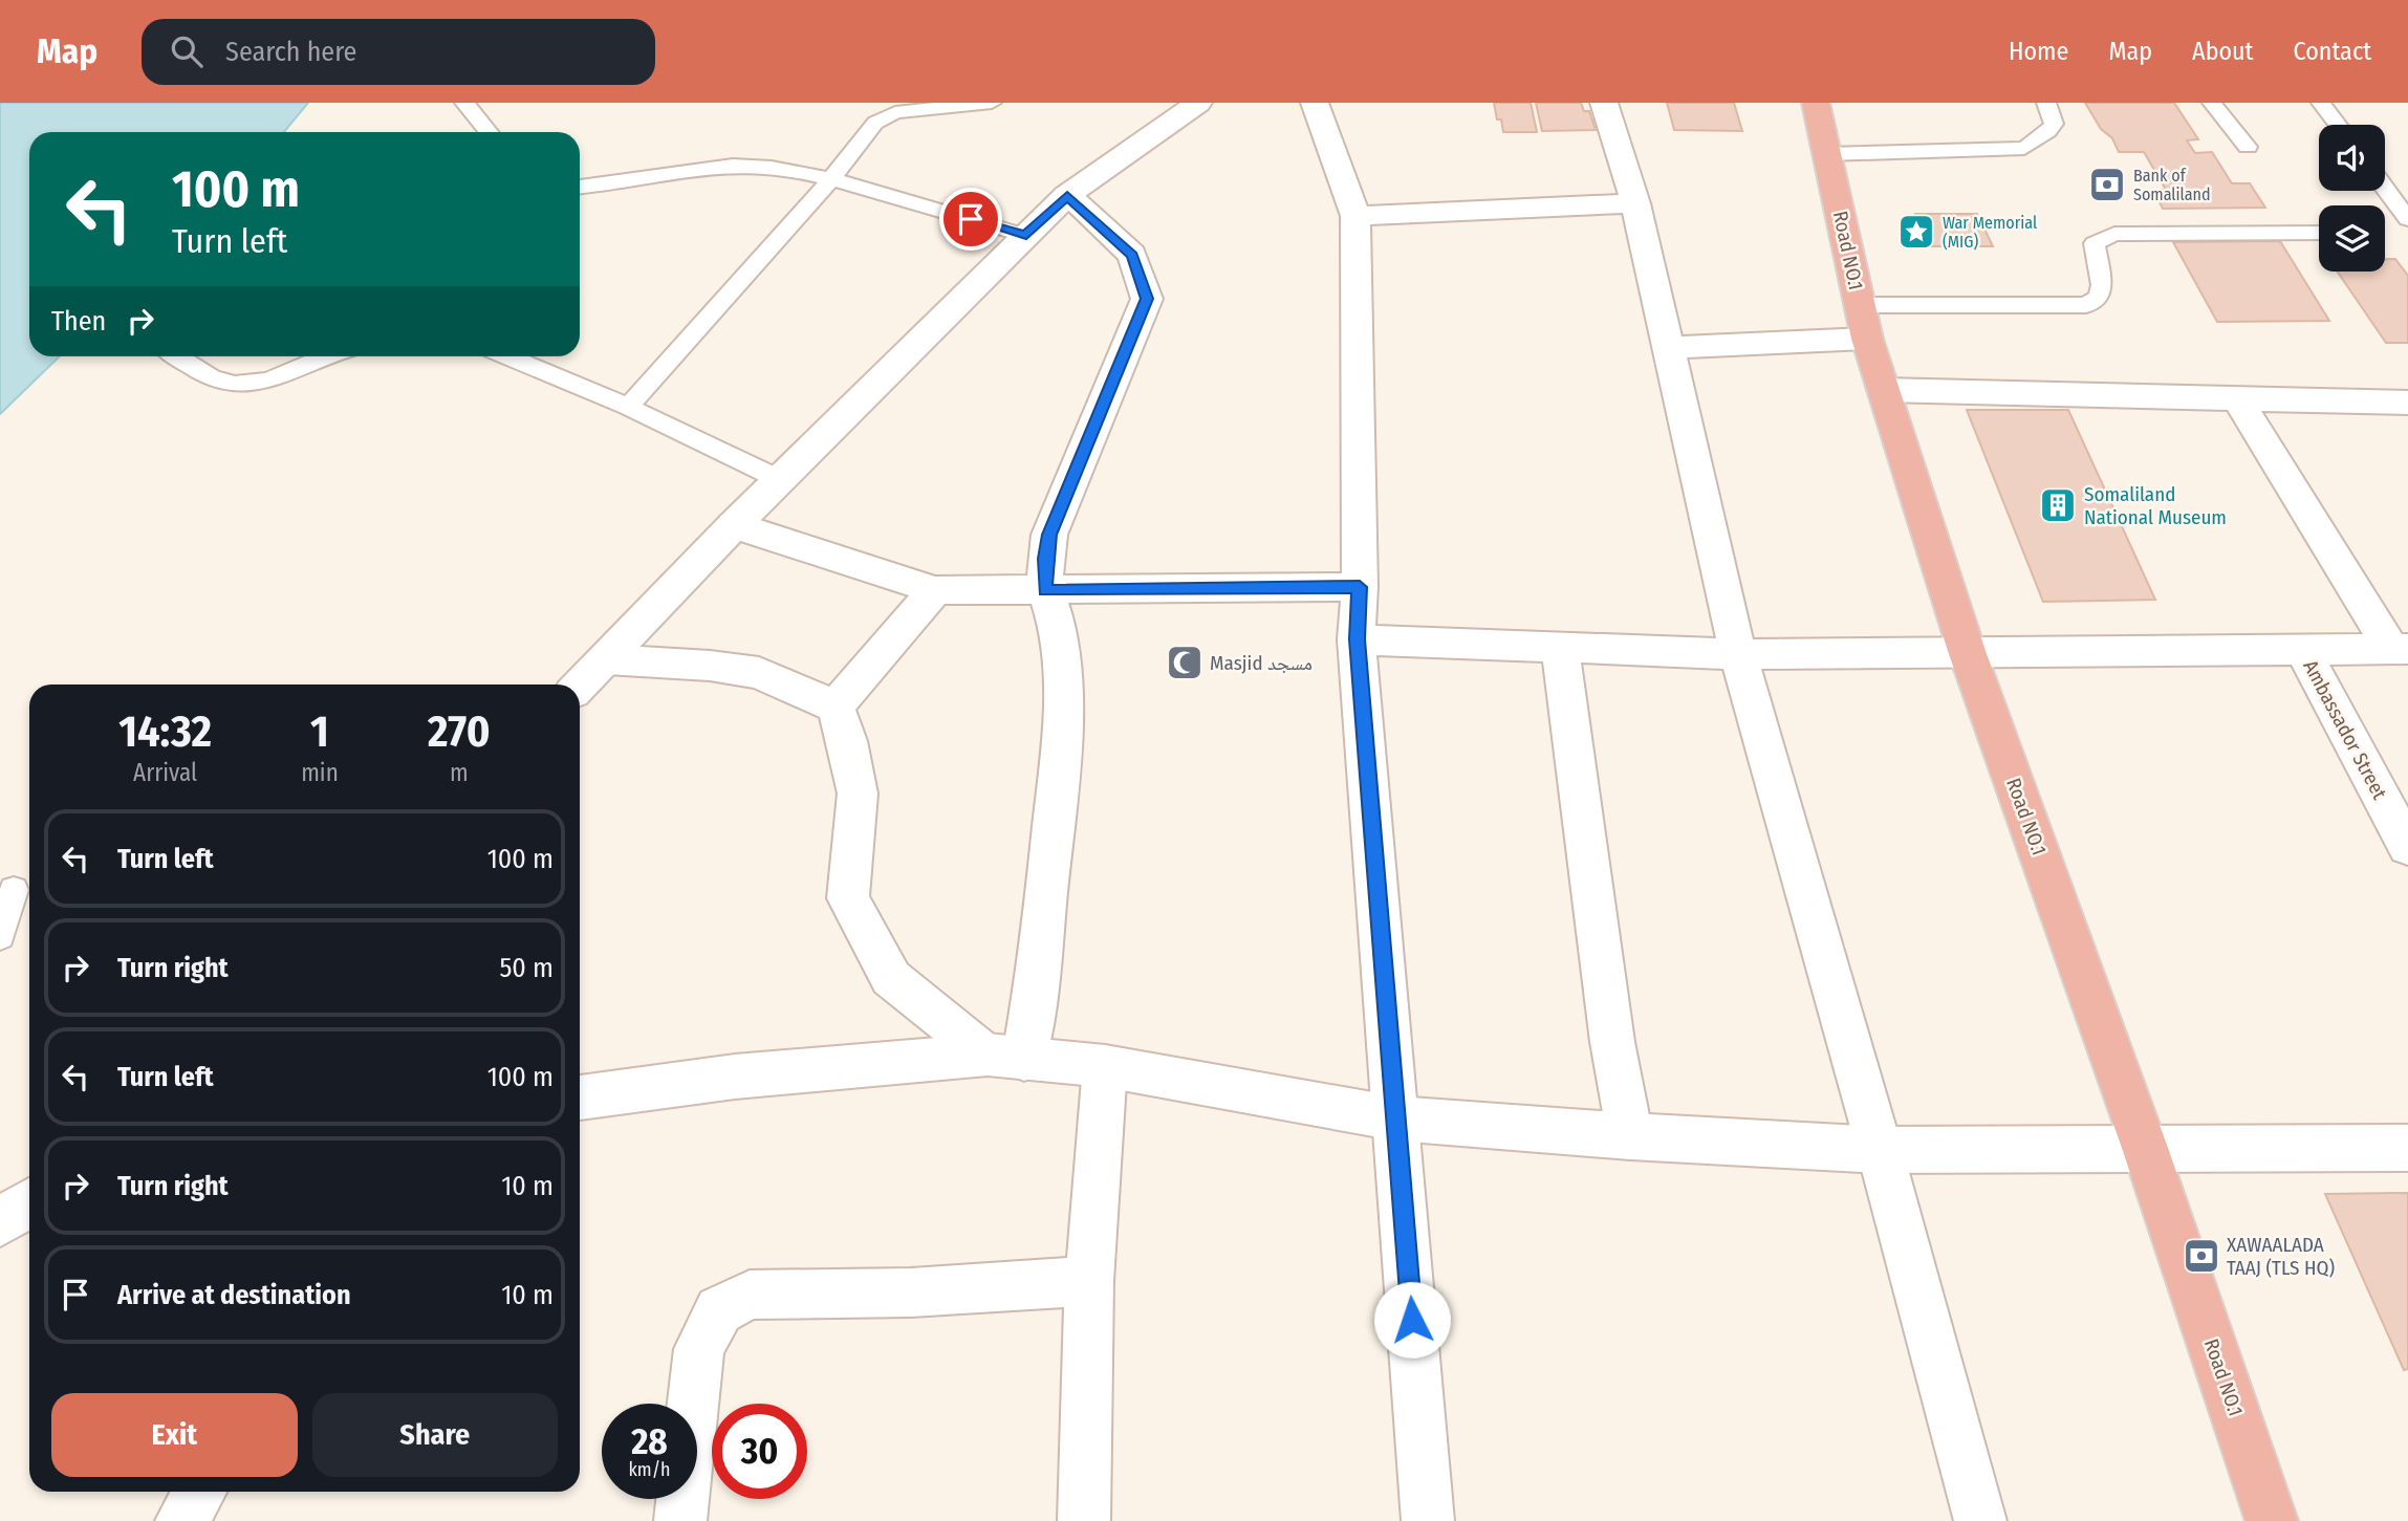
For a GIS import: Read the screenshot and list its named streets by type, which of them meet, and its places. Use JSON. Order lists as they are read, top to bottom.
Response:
{
  "streets": {
    "highway": ["Road NO.1"],
    "street": ["Ambassador Street"]
  },
  "places": {
    "bank": ["Bank of Somaliland", "XAWAALADA TAAJ (TLS HQ)"],
    "place": ["War Memorial (MIG)"],
    "building": ["Somaliland National Museum"],
    "mosque": ["Masjid مسجد"]
  },
  "page": {
    "header": "Map",
    "search": "Search here",
    "nav": [
      "Home",
      "Map",
      "About",
      "Contact"
    ],
    "turn": ["100 m", "Turn left"],
    "then": "Then",
    "eta": [
      "14:32",
      "Arrival",
      "1",
      "min",
      "270",
      "m"
    ],
    "list": [
      {
        "name": "Turn left",
        "value": "100 m"
      },
      {
        "name": "Turn right",
        "value": "50 m"
      },
      {
        "name": "Turn left",
        "value": "100 m"
      },
      {
        "name": "Turn right",
        "value": "10 m"
      },
      {
        "name": "Arrive at destination",
        "value": "10 m"
      }
    ],
    "buttons": ["Exit", "Share"],
    "speed": "28 km/h",
    "limit": "30"
  }
}
